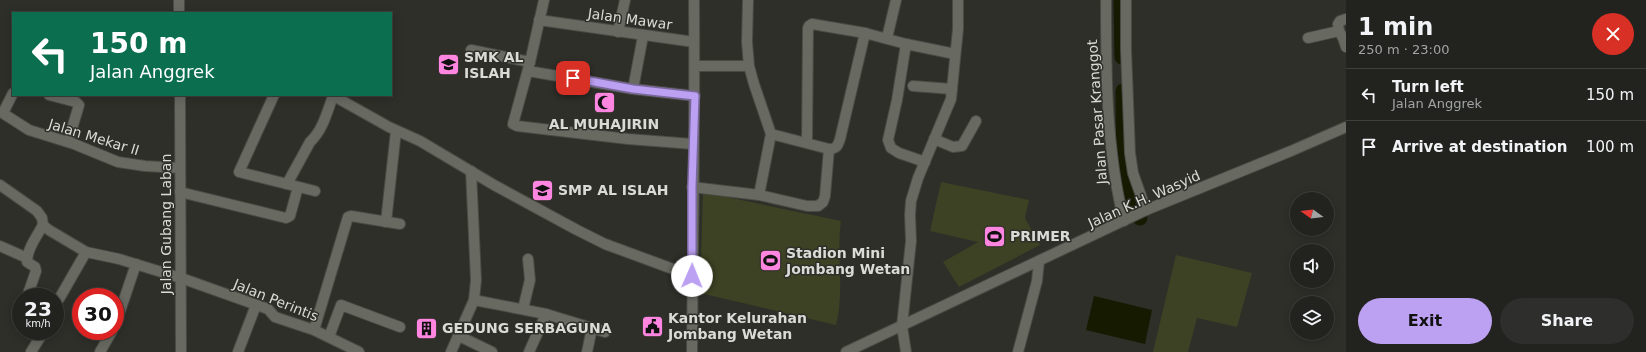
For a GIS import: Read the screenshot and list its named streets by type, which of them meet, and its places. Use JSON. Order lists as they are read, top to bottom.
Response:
{
  "streets": {
    "street": [
      "Jalan Mawar",
      "Jalan Pasar Kranggot",
      "Jalan Mekar II",
      "Jalan K.H. Wasyid",
      "Jalan Gubang Laban",
      "Jalan Perintis"
    ]
  },
  "crossings": [
    ["Jalan Pasar Kranggot", "Jalan K.H. Wasyid"],
    ["Jalan Mekar II", "Jalan Gubang Laban"],
    ["Jalan Gubang Laban", "Jalan Perintis"]
  ],
  "places": {
    "school or university": ["SMK AL ISLAH", "SMP AL ISLAH"],
    "mosque": ["AL MUHAJIRIN"],
    "sports": ["PRIMER", "Stadion Mini Jombang Wetan"],
    "public building": ["Kantor Kelurahan Jombang Wetan"],
    "building": ["GEDUNG SERBAGUNA"]
  },
  "north": "left",
  "page": {
    "heading": ["1 min", "250 m · 23:00"],
    "turn": ["150 m", "Jalan Anggrek"],
    "list": [
      {
        "name": "Turn left",
        "note": "Jalan Anggrek",
        "value": "150 m"
      },
      {
        "name": "Arrive at destination",
        "value": "100 m"
      }
    ],
    "speed": "23 km/h",
    "limit": "30",
    "buttons": ["Exit", "Share"]
  }
}
